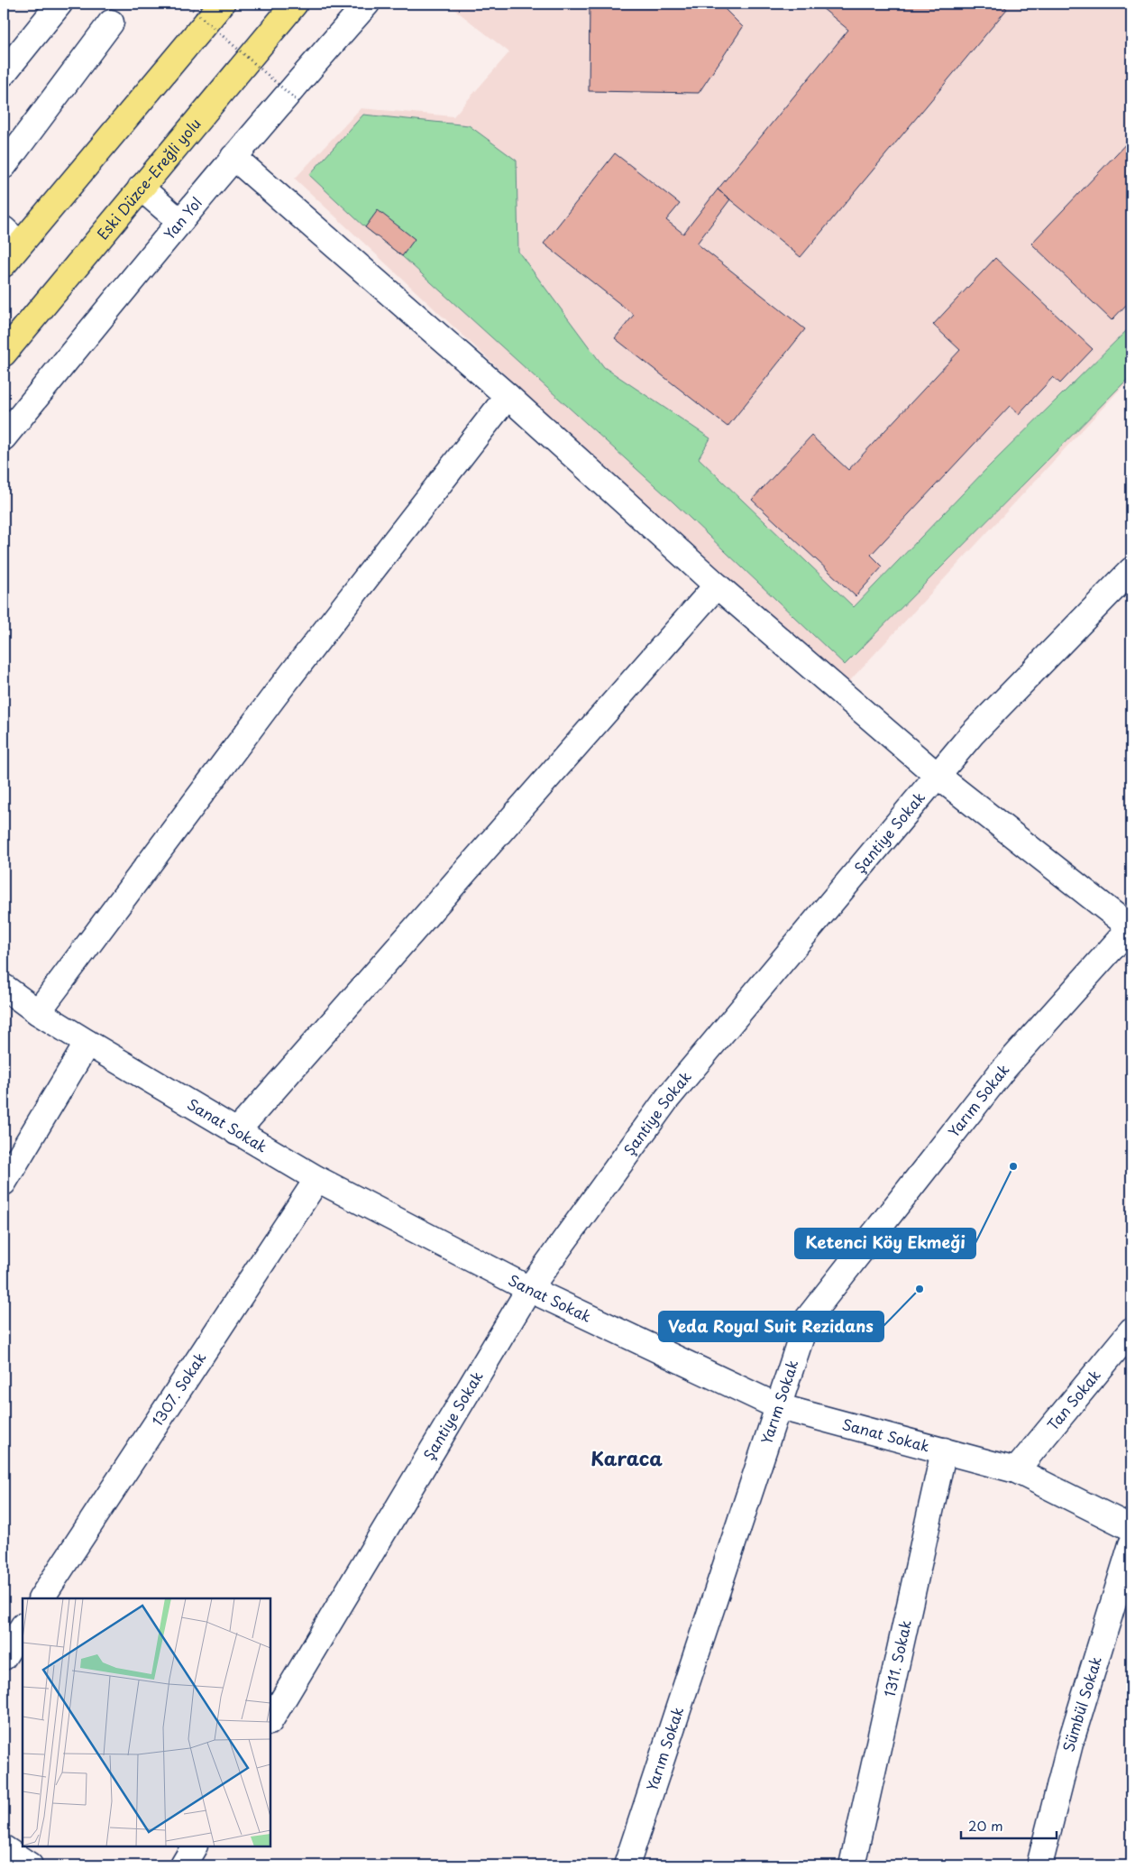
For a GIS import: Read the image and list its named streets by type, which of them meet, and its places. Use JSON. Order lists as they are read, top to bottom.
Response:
{
  "streets": {
    "main road": ["Eski Düzce-Ereğli yolu"],
    "street": [
      "Yan Yol",
      "Şantiye Sokak",
      "Yarım Sokak",
      "Sanat Sokak",
      "1307. Sokak",
      "Tan Sokak",
      "1311. Sokak",
      "Sümbül Sokak"
    ]
  },
  "crossings": [
    ["Şantiye Sokak", "Sanat Sokak"],
    ["Yarım Sokak", "Sanat Sokak"],
    ["Sanat Sokak", "1307. Sokak"],
    ["Sanat Sokak", "Tan Sokak"],
    ["Sanat Sokak", "1311. Sokak"]
  ],
  "districts": ["Karaca"],
  "places": ["Ketenci Köy Ekmeği", "Veda Royal Suit Rezidans"],
  "scale_bar": "20 m"
}
